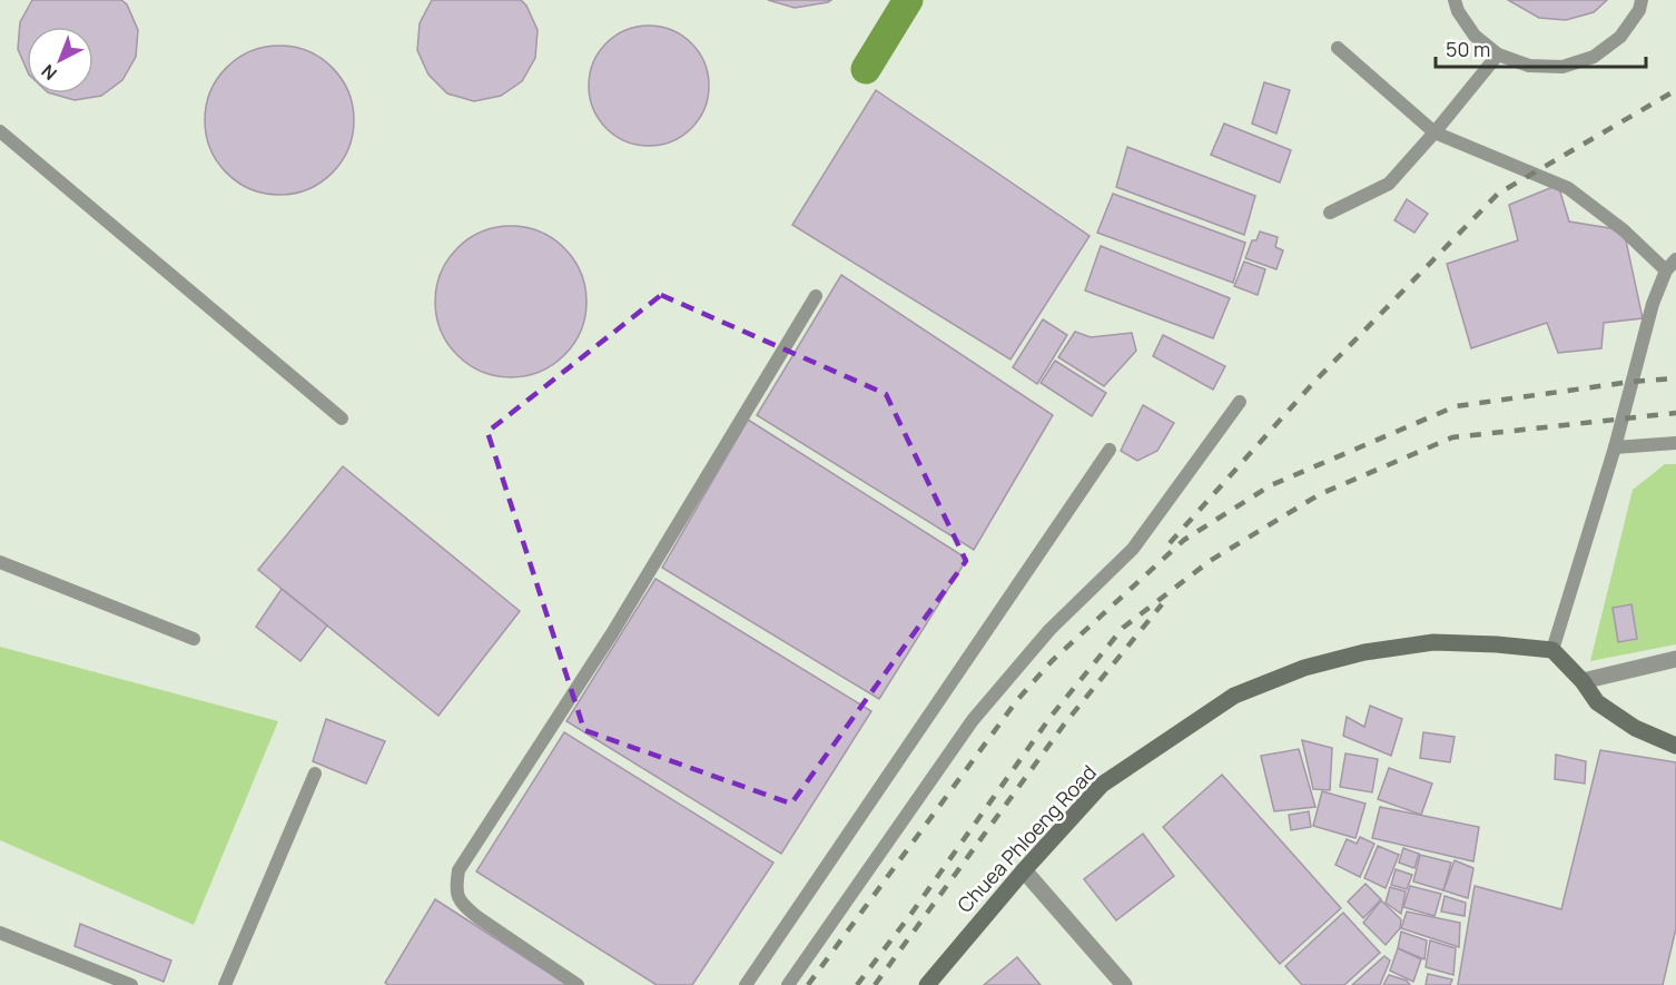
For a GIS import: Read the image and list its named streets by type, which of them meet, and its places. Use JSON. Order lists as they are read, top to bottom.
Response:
{
  "streets": {
    "street": ["Chuea Phloeng Road"]
  },
  "scale_bar": "50 m",
  "north": "bottom left"
}
